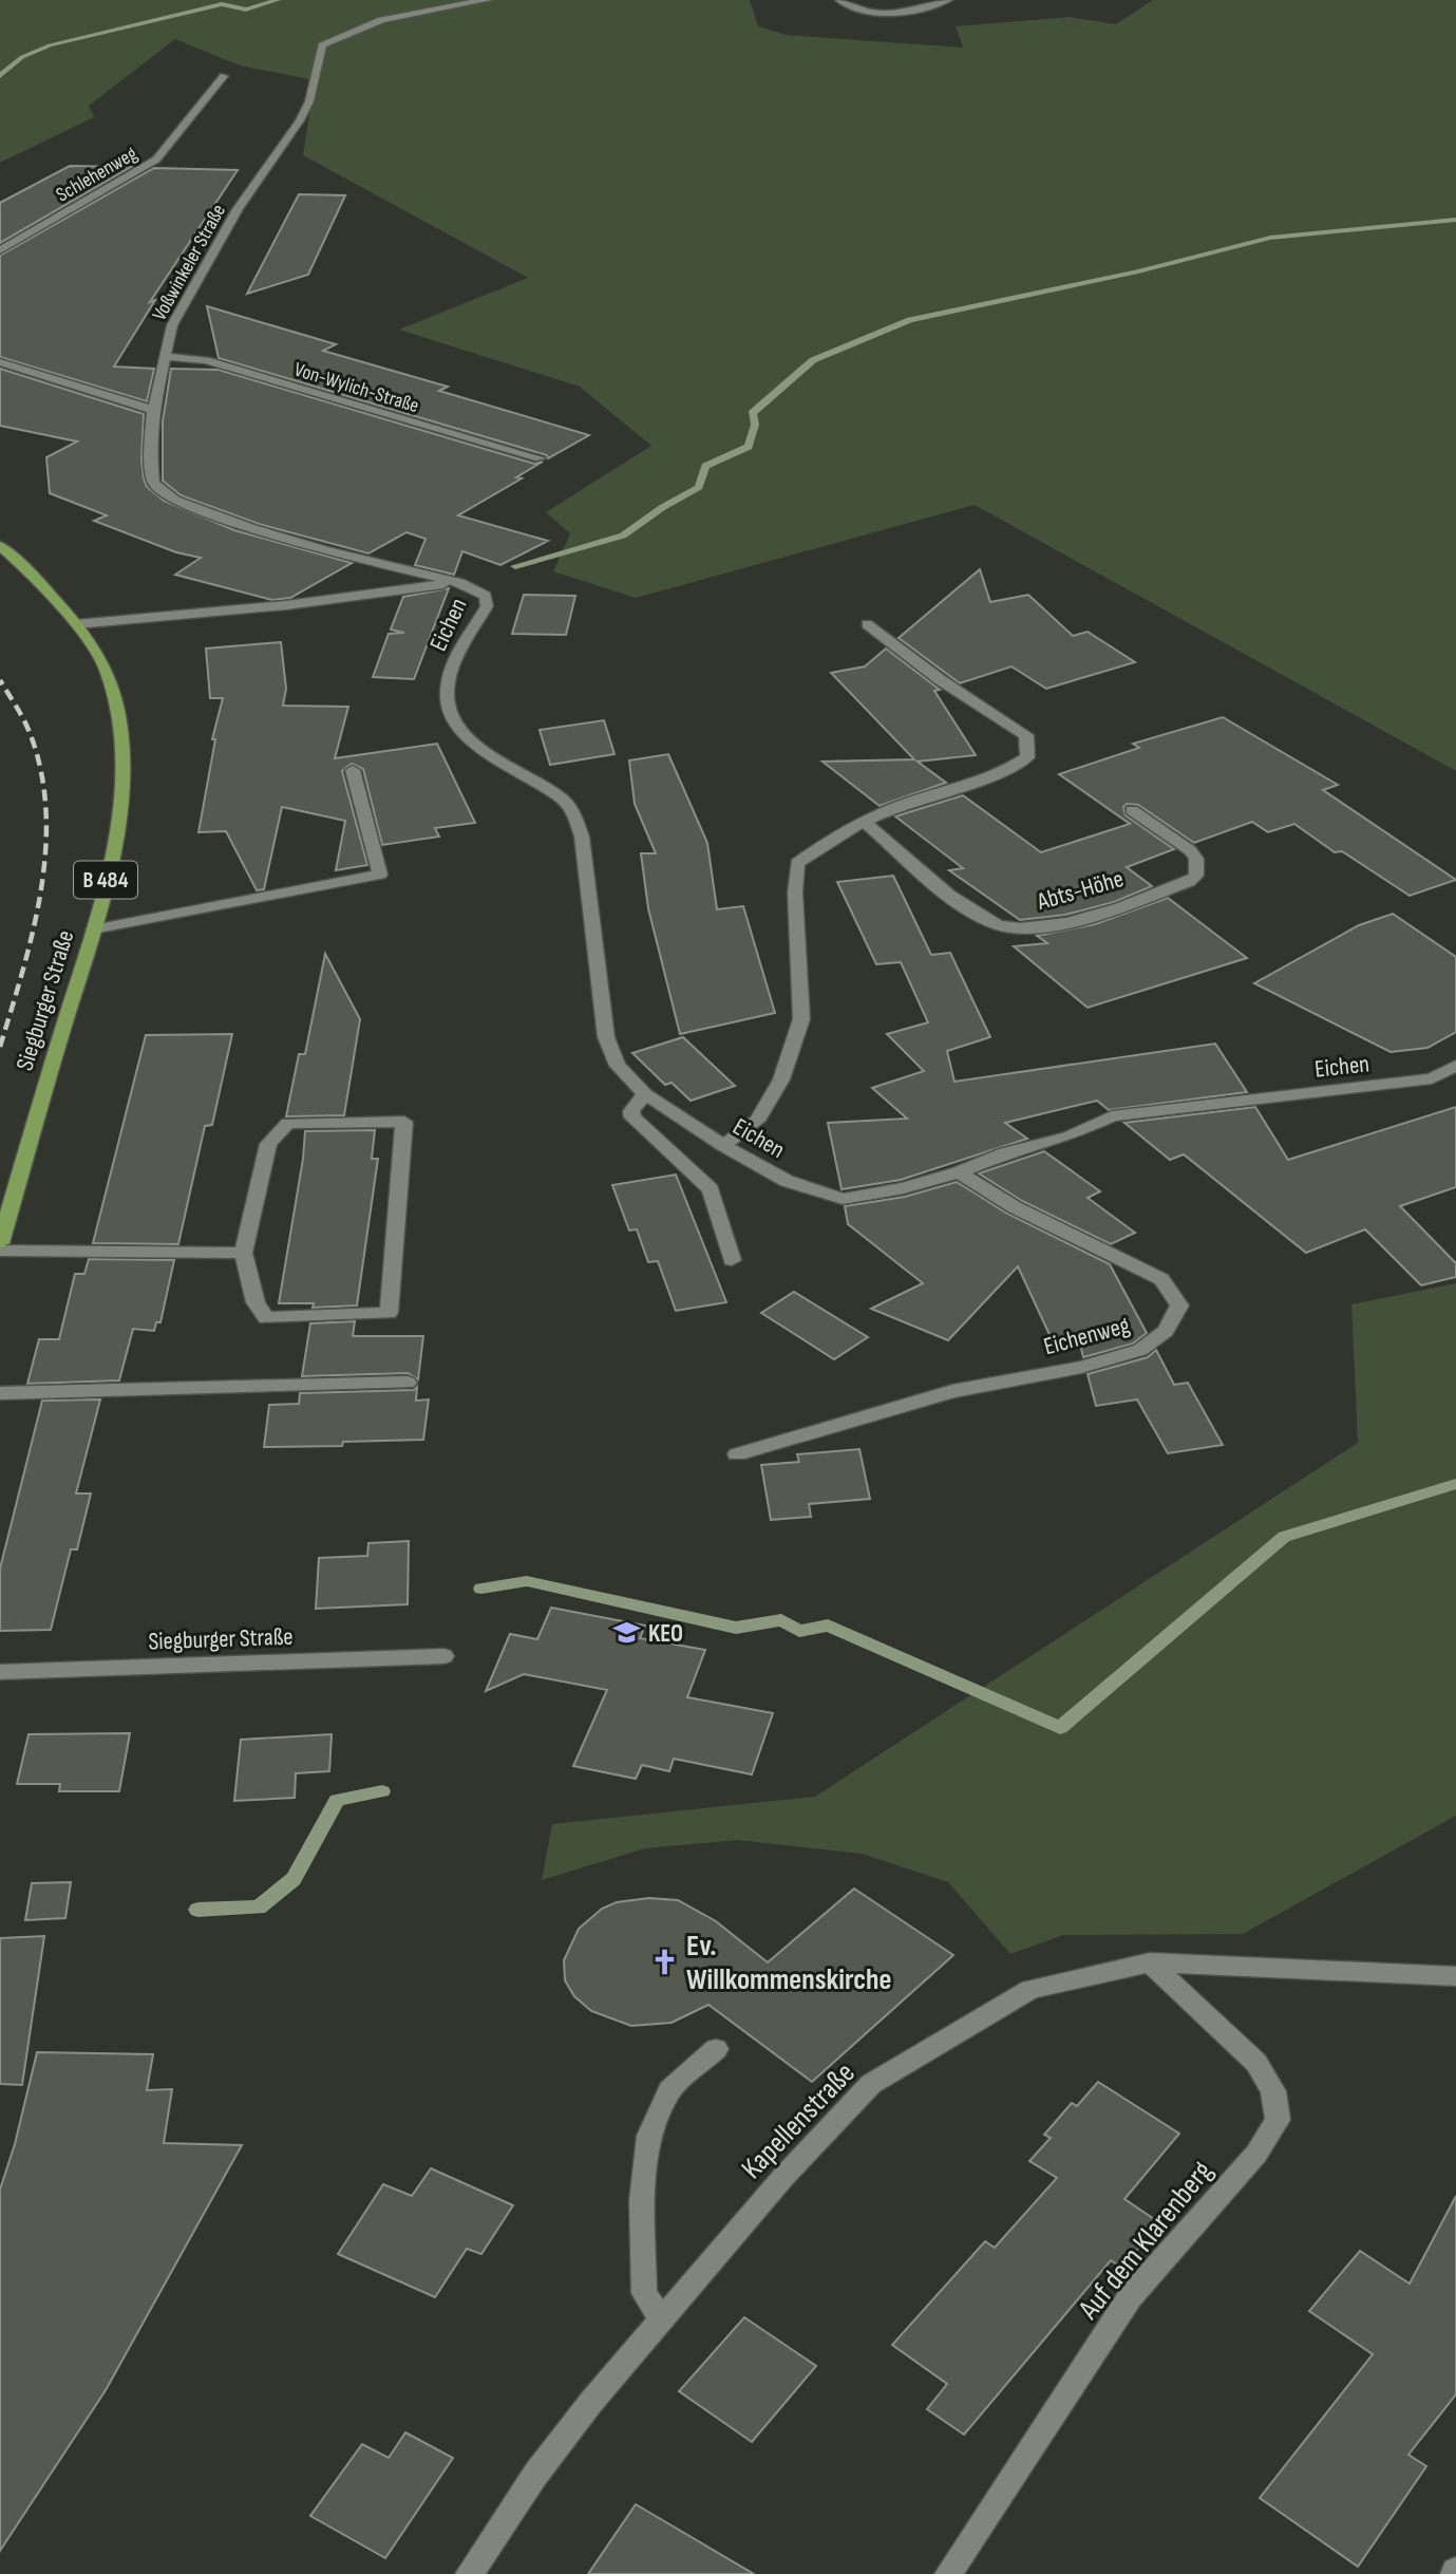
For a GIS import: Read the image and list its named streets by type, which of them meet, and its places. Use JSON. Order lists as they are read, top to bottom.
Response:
{
  "streets": {
    "main road": ["B 484", "Siegburger Straße"],
    "street": [
      "Schlehenweg",
      "Voßwinkeler Straße",
      "Von-Wylich-Straße",
      "Eichen",
      "Abts-Höhe",
      "Eichenweg",
      "Kapellenstraße",
      "Auf dem Klarenberg"
    ]
  },
  "crossings": [
    ["Voßwinkeler Straße", "Von-Wylich-Straße"],
    ["Voßwinkeler Straße", "Eichen"],
    ["Eichen", "Siegburger Straße"],
    ["Eichen", "Eichenweg"],
    ["Kapellenstraße", "Auf dem Klarenberg"]
  ],
  "places": {
    "school or university": ["KEO"],
    "church": ["Ev. Willkommenskirche"]
  }
}
